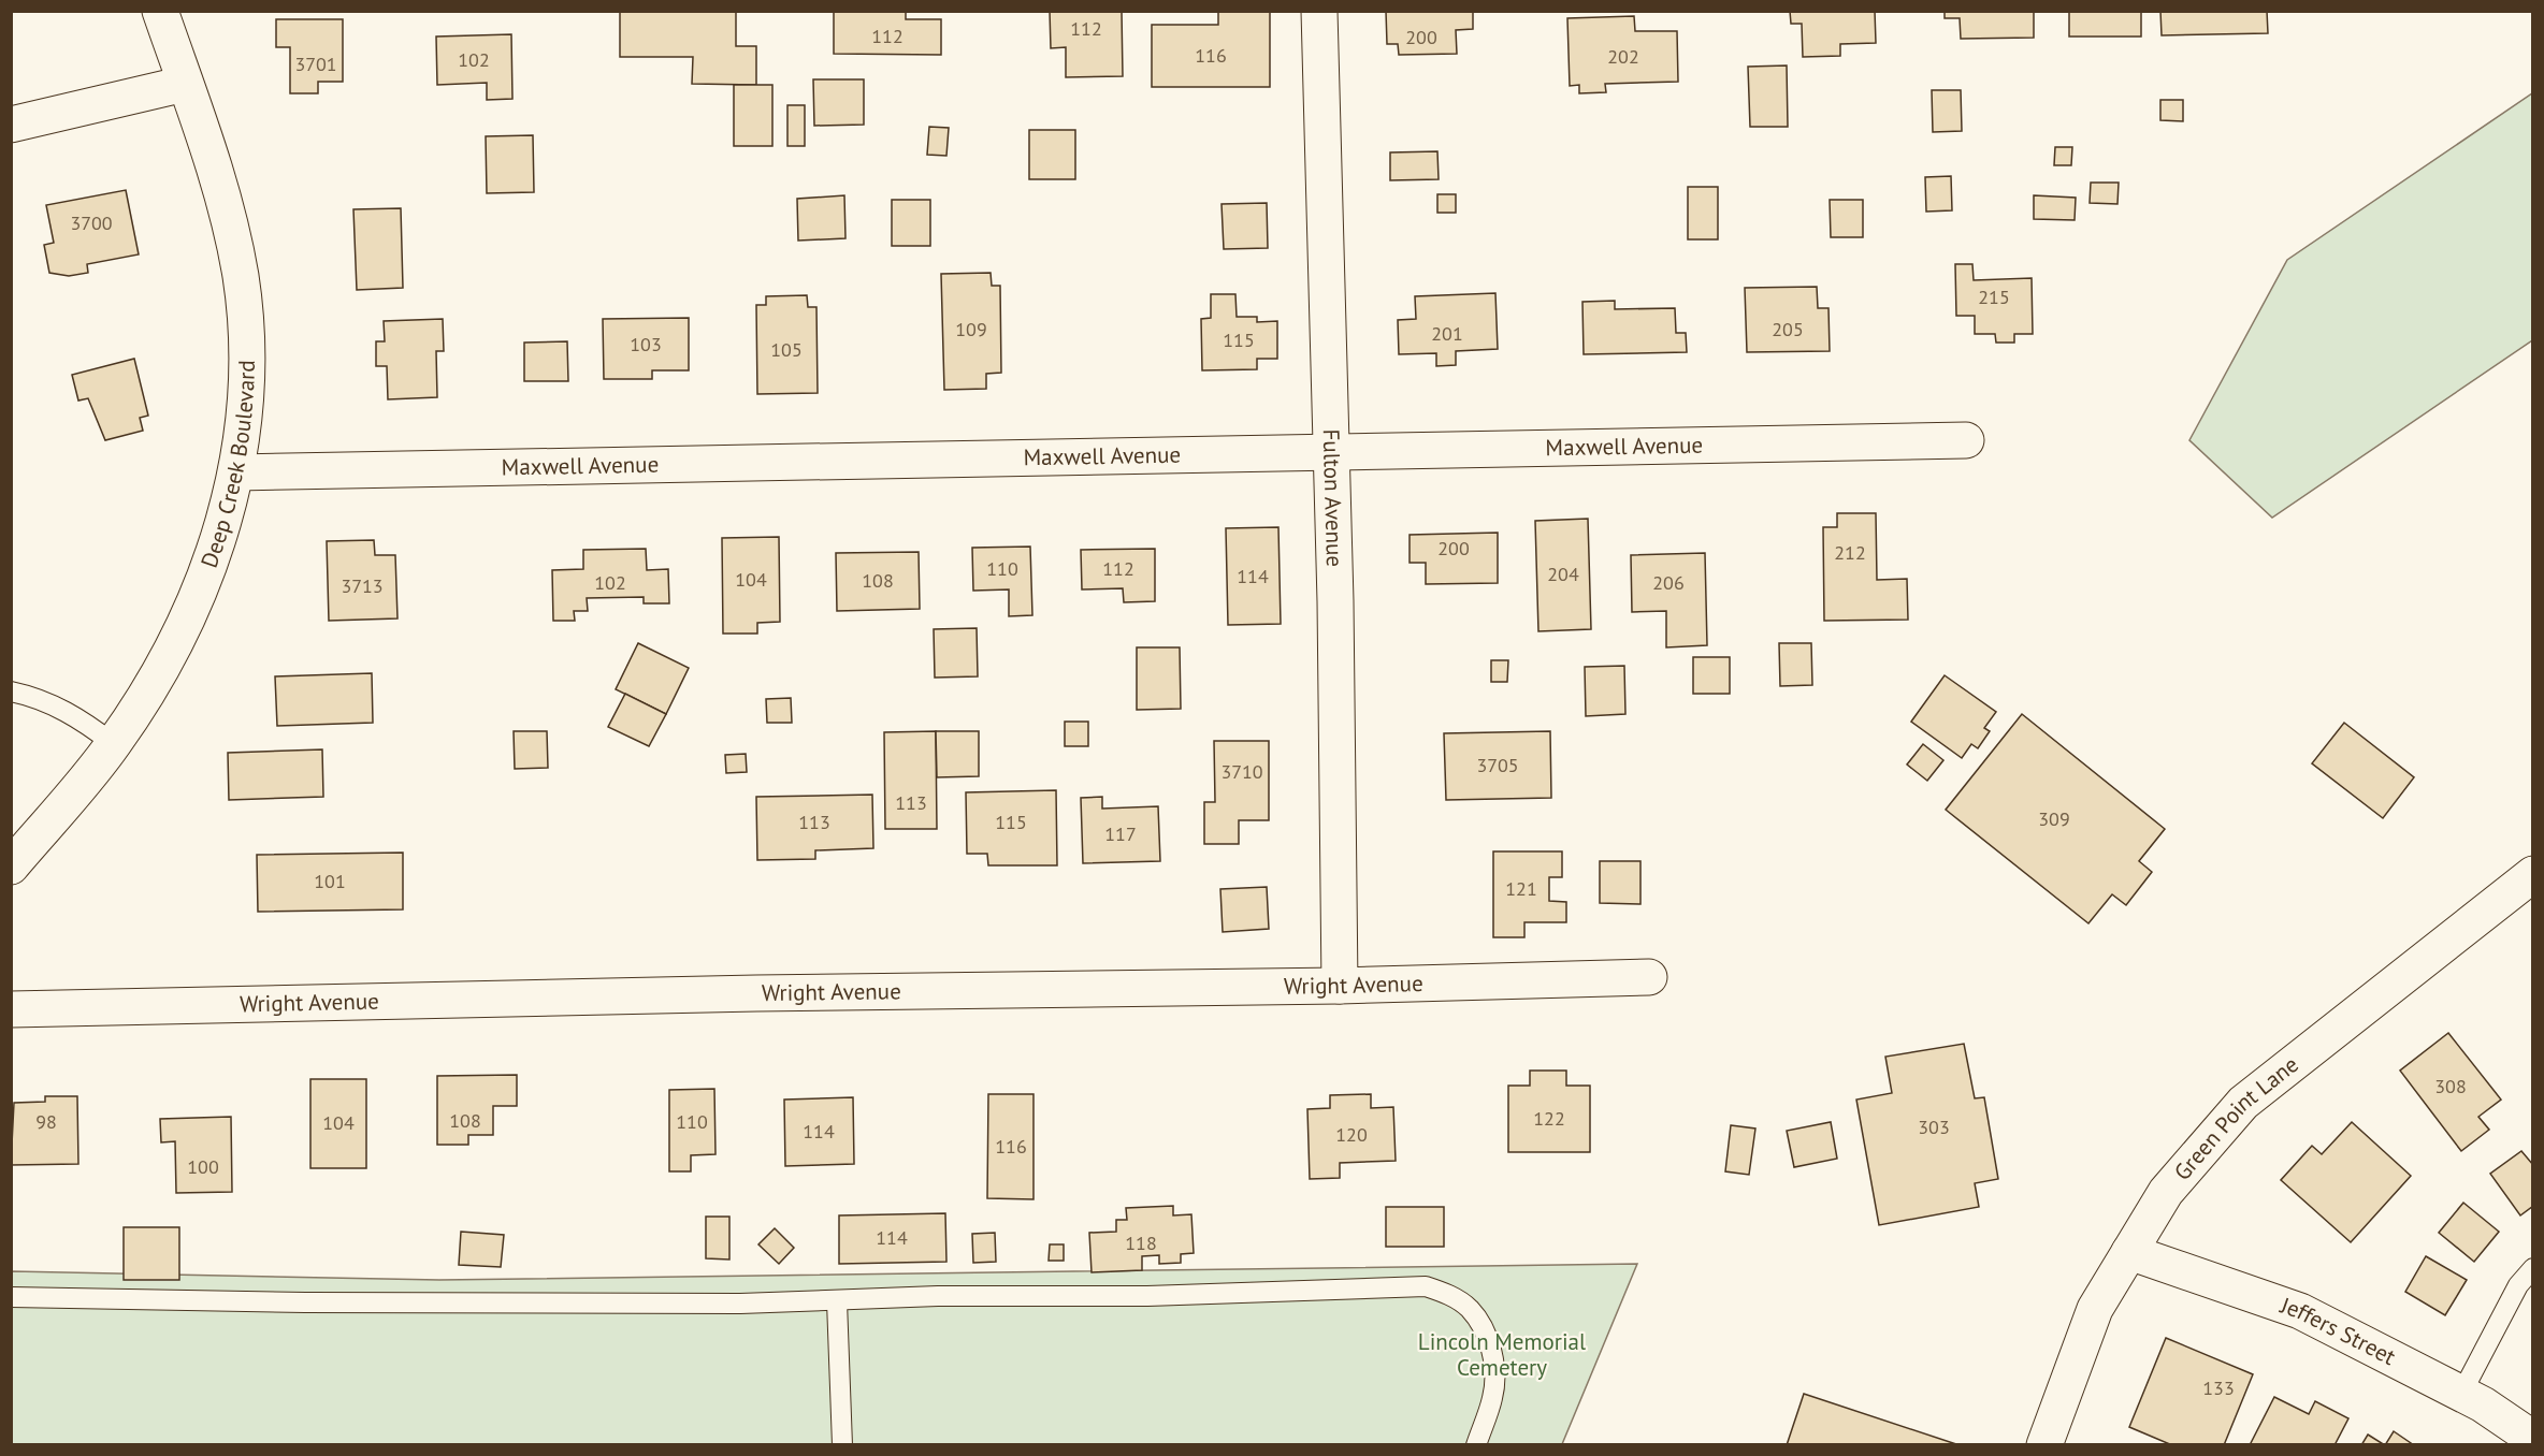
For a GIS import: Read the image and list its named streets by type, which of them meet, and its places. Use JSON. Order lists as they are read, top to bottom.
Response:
{
  "streets": {
    "street": [
      "Maxwell Avenue",
      "Deep Creek Boulevard",
      "Fulton Avenue",
      "Wright Avenue",
      "Green Point Lane",
      "Jeffers Street"
    ]
  },
  "crossings": [
    ["Maxwell Avenue", "Deep Creek Boulevard"],
    ["Maxwell Avenue", "Fulton Avenue"],
    ["Fulton Avenue", "Wright Avenue"],
    ["Green Point Lane", "Jeffers Street"]
  ],
  "parks": ["Lincoln Memorial Cemetery"],
  "house_numbers": [
    "112",
    "112",
    "200",
    "116",
    "202",
    "102",
    "3701",
    "3700",
    "215",
    "109",
    "205",
    "201",
    "115",
    "103",
    "105",
    "200",
    "212",
    "110",
    "112",
    "204",
    "114",
    "104",
    "108",
    "102",
    "206",
    "3713",
    "3705",
    "3710",
    "113",
    "309",
    "113",
    "115",
    "117",
    "101",
    "121",
    "308",
    "122",
    "108",
    "98",
    "110",
    "104",
    "303",
    "114",
    "120",
    "116",
    "100",
    "114",
    "118",
    "133"
  ]
}
